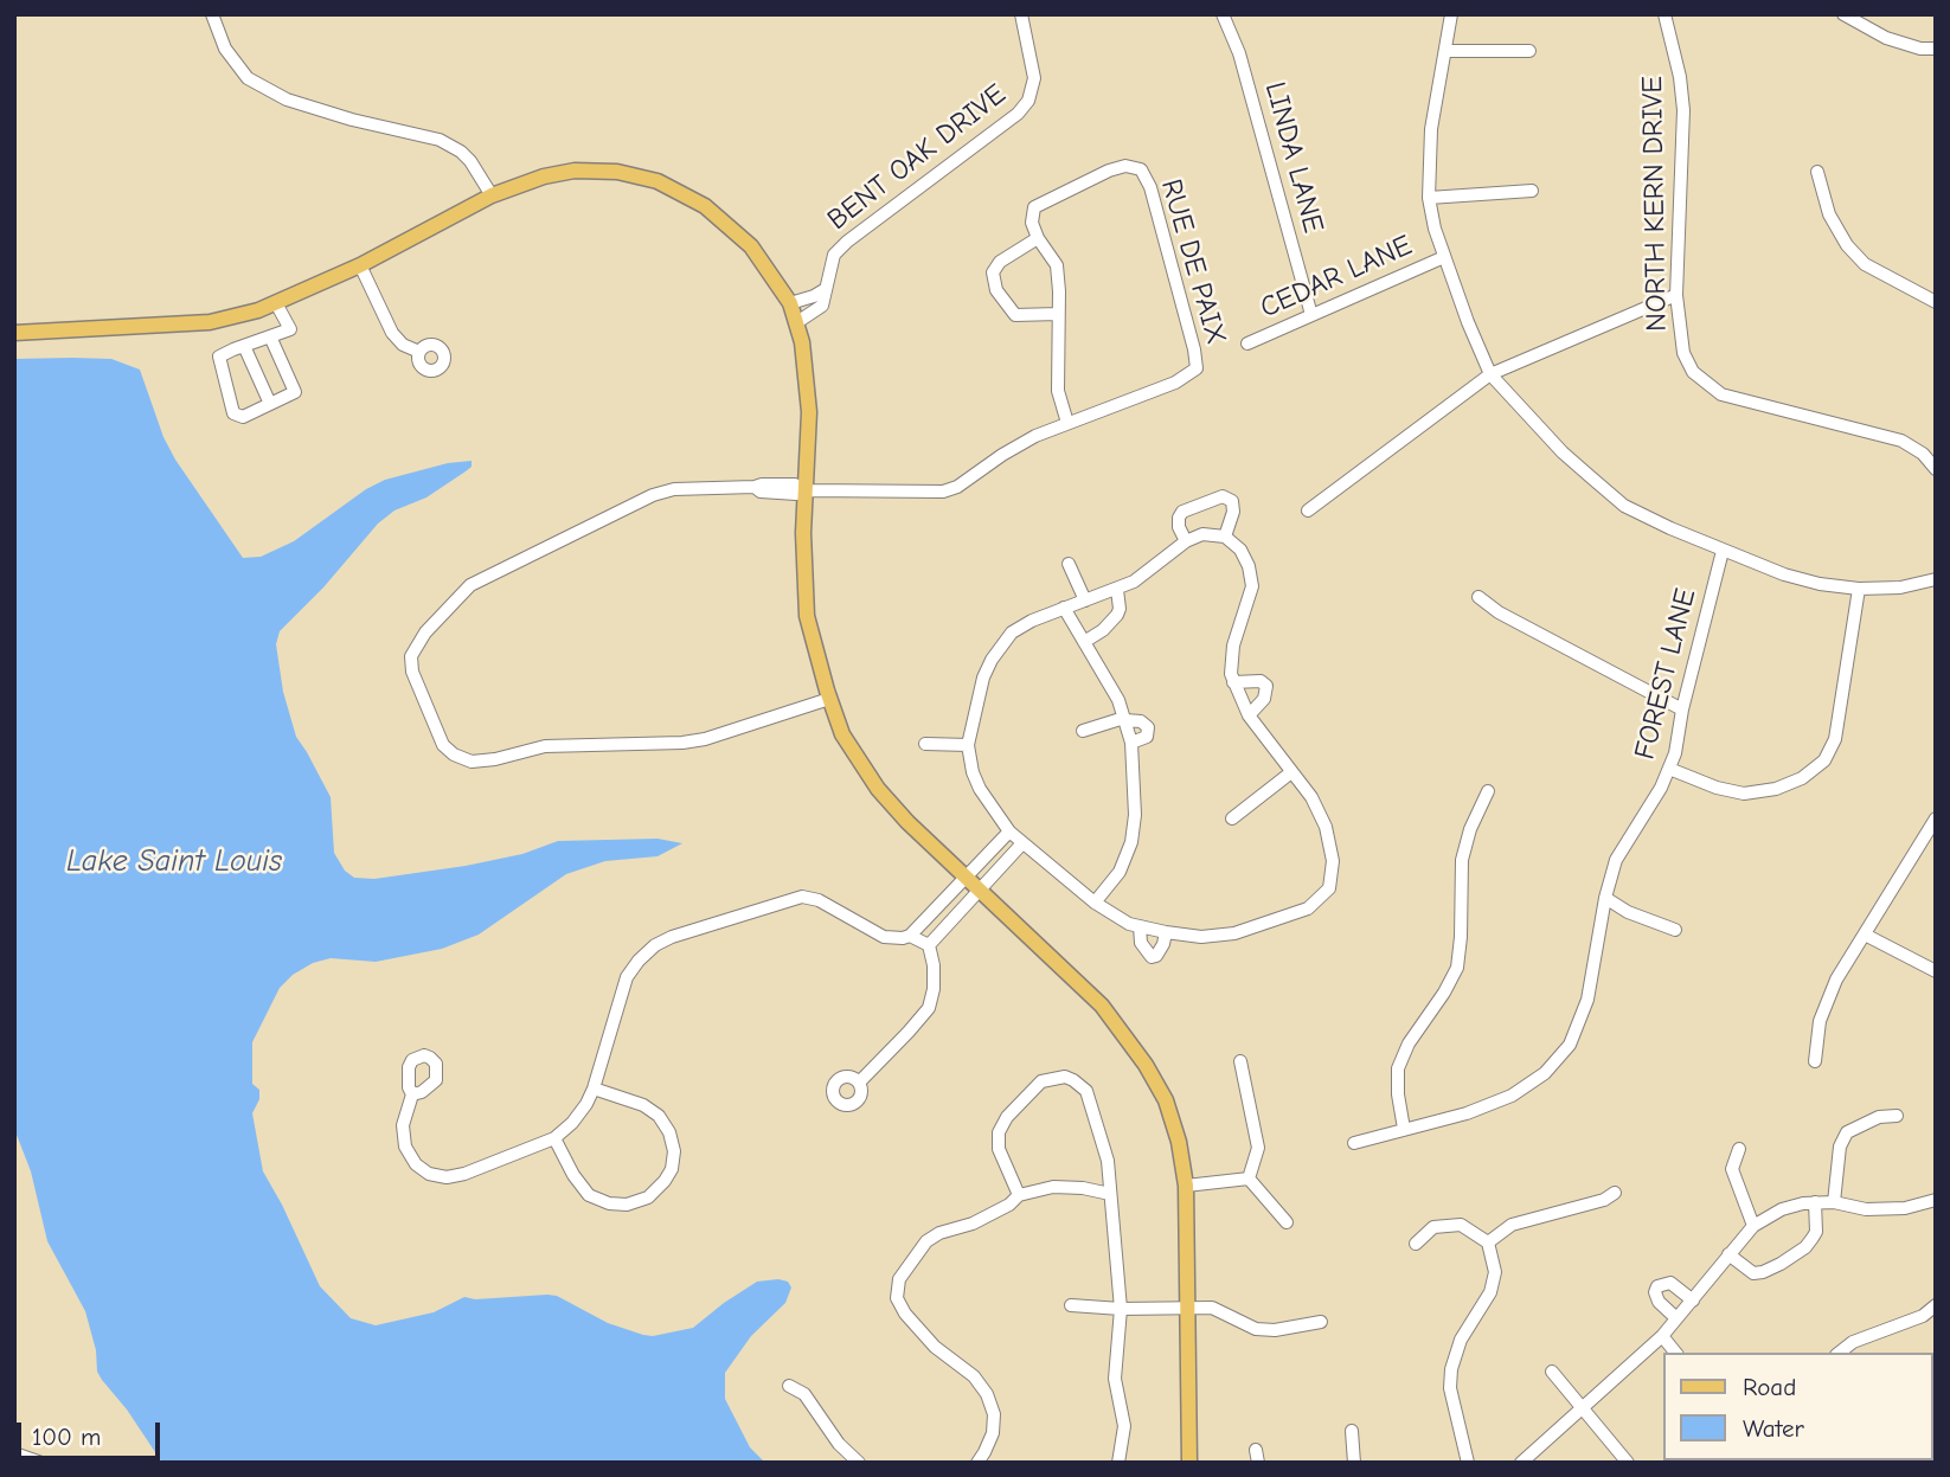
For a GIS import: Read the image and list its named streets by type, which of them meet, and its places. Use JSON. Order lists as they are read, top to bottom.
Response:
{
  "streets": {
    "street": [
      "BENT OAK DRIVE",
      "LINDA LANE",
      "NORTH KERN DRIVE",
      "RUE DE PAIX",
      "CEDAR LANE",
      "FOREST LANE"
    ]
  },
  "crossings": [
    ["LINDA LANE", "CEDAR LANE"]
  ],
  "water": ["Lake Saint Louis"],
  "legend": ["Road", "Water"],
  "scale_bar": "100 m"
}
